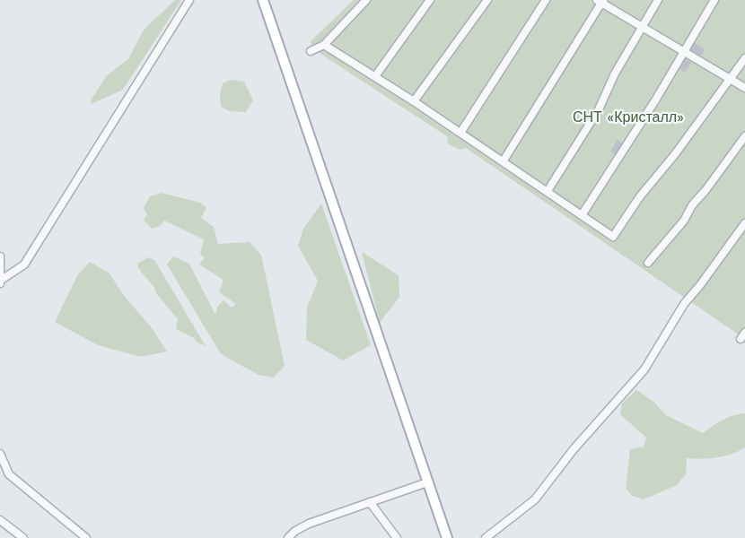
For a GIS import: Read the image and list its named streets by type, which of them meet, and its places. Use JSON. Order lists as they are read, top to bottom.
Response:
{
  "parks": ["СНТ «Кристалл»"]
}
